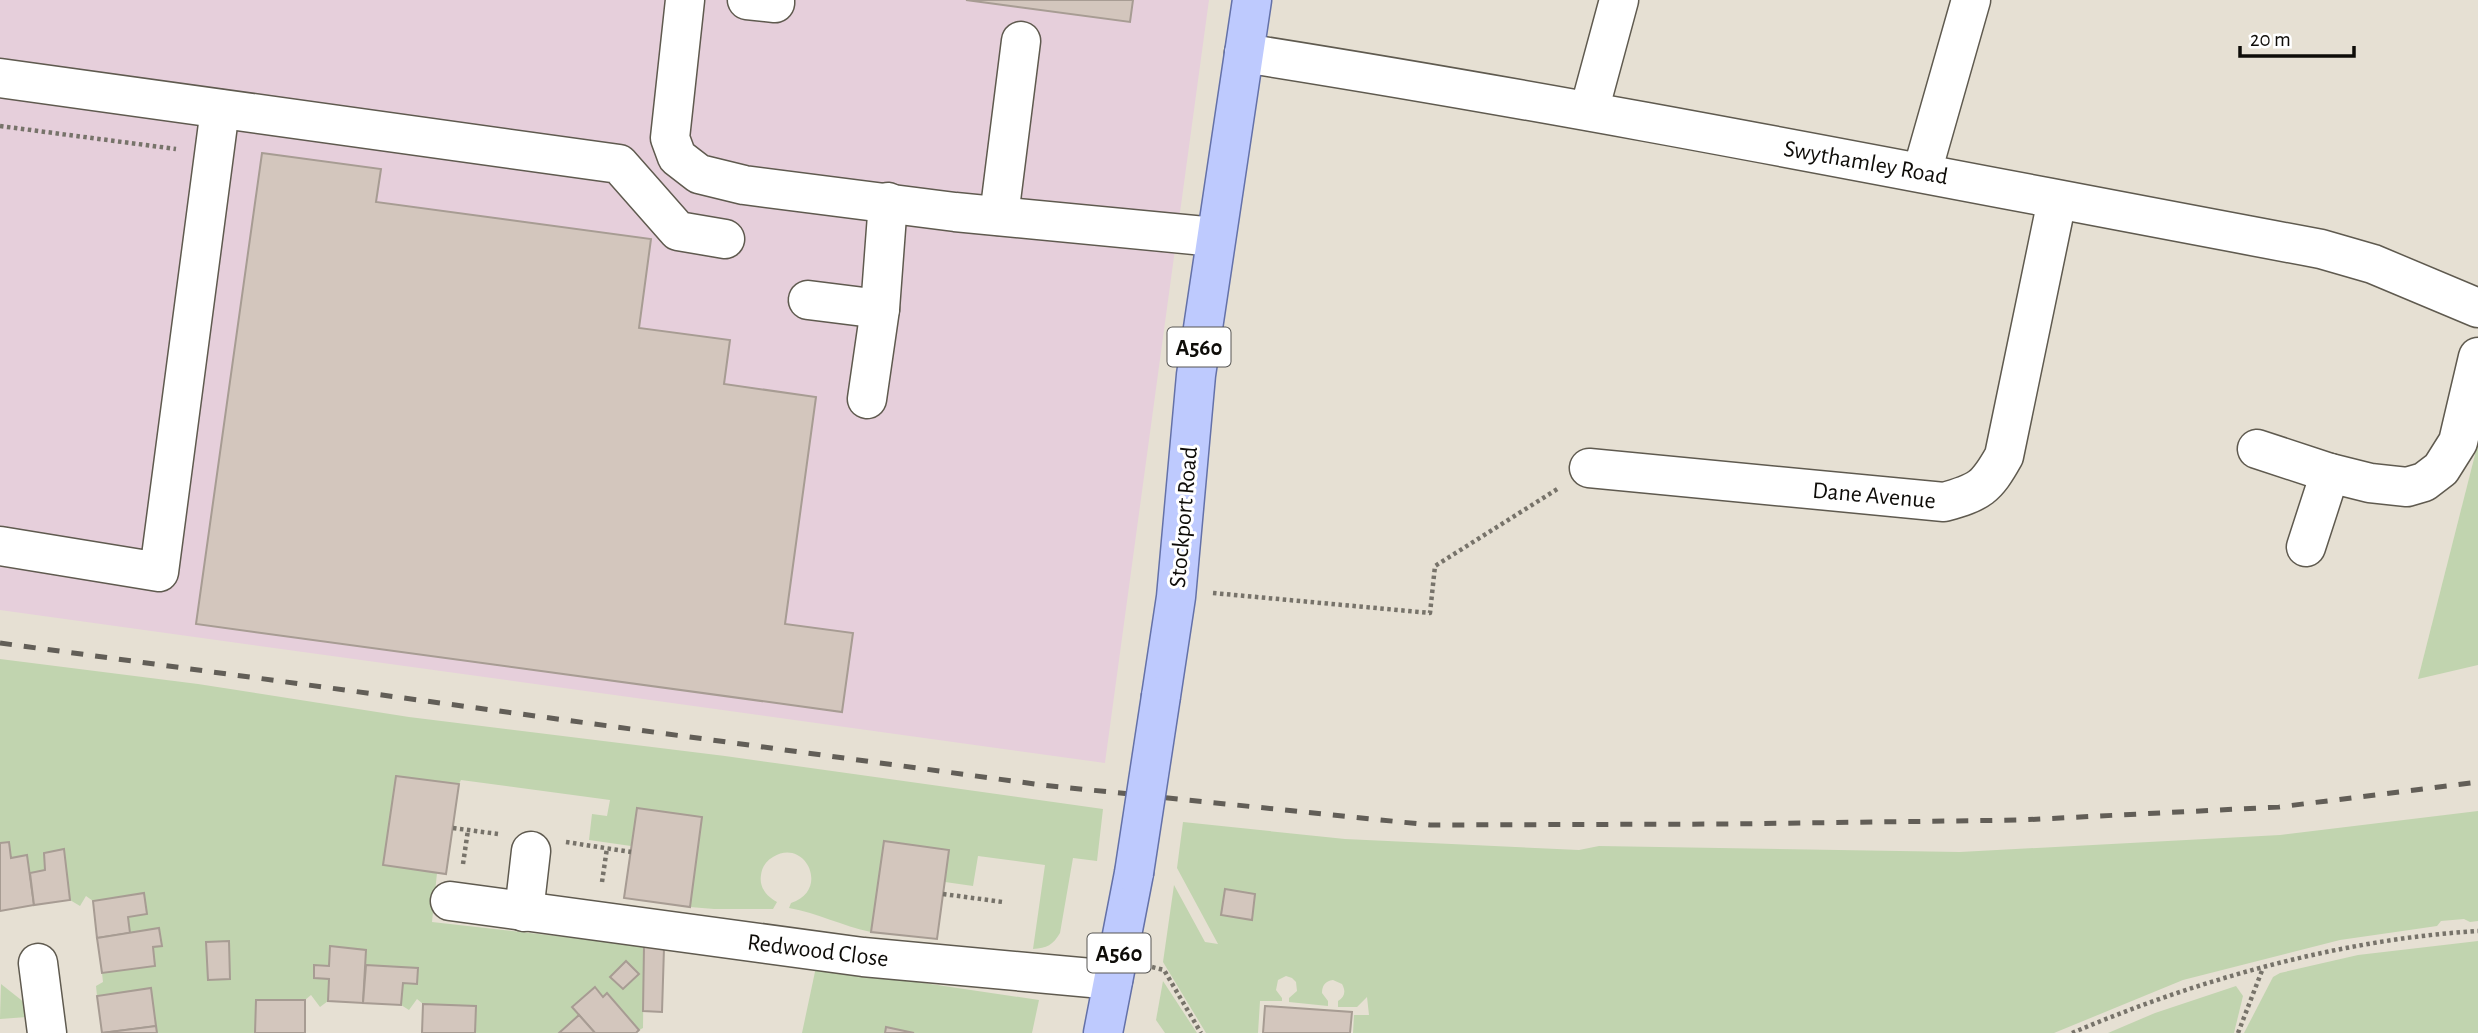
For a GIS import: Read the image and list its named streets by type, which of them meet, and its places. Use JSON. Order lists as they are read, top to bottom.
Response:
{
  "streets": {
    "main road": ["A560", "Stockport Road"],
    "street": ["Swythamley Road", "Dane Avenue", "Redwood Close"]
  },
  "crossings": [
    ["Swythamley Road", "Dane Avenue"],
    ["Swythamley Road", "Stockport Road"],
    ["Stockport Road", "Redwood Close"]
  ],
  "scale_bar": "20 m"
}
